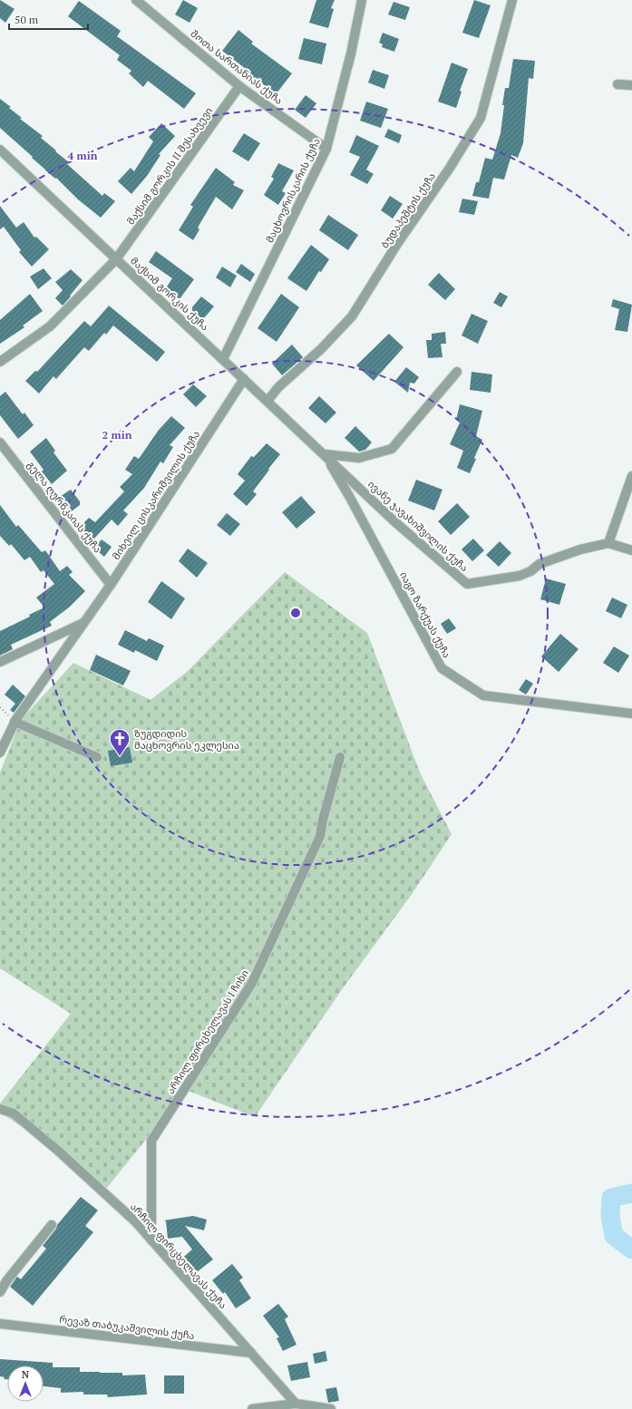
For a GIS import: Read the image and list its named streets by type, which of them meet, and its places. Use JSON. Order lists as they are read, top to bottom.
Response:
{
  "streets": {
    "street": [
      "შოთა სართანიას ქუჩა",
      "მაქსიმ გორკის II შესახვევი",
      "მაცხოვრისკარის ქუჩა",
      "ბუდაპეშტის ქუჩა",
      "მაქსიმ გორკის ქუჩა",
      "მიხეილ ცისკარიშვილის ქუჩა",
      "გელა ღურწკაიას ქუჩა",
      "ივანე ჯავახიშვილის ქუჩა",
      "იაგო ზარქუას ქუჩა",
      "არჩილ ფირცხელავას I ჩიხი",
      "არჩილ ფირცხელავას ქუჩა",
      "რევაზ თაბუკაშვილის ქუჩა"
    ]
  },
  "crossings": [
    ["შოთა სართანიას ქუჩა", "მაქსიმ გორკის II შესახვევი"],
    ["შოთა სართანიას ქუჩა", "მაცხოვრისკარის ქუჩა"],
    ["მაქსიმ გორკის II შესახვევი", "მაქსიმ გორკის ქუჩა"],
    ["მაცხოვრისკარის ქუჩა", "მაქსიმ გორკის ქუჩა"],
    ["ბუდაპეშტის ქუჩა", "მაქსიმ გორკის ქუჩა"],
    ["მაქსიმ გორკის ქუჩა", "მიხეილ ცისკარიშვილის ქუჩა"],
    ["მაქსიმ გორკის ქუჩა", "ივანე ჯავახიშვილის ქუჩა"],
    ["მაქსიმ გორკის ქუჩა", "იაგო ზარქუას ქუჩა"],
    ["მიხეილ ცისკარიშვილის ქუჩა", "გელა ღურწკაიას ქუჩა"],
    ["ივანე ჯავახიშვილის ქუჩა", "იაგო ზარქუას ქუჩა"],
    ["არჩილ ფირცხელავას I ჩიხი", "არჩილ ფირცხელავას ქუჩა"],
    ["არჩილ ფირცხელავას ქუჩა", "რევაზ თაბუკაშვილის ქუჩა"]
  ],
  "places": {
    "church": ["ზუგდიდის მაცხოვრის ეკლესია"]
  },
  "scale_bar": "50 m",
  "north": "top",
  "rings": ["4 min", "2 min"]
}
